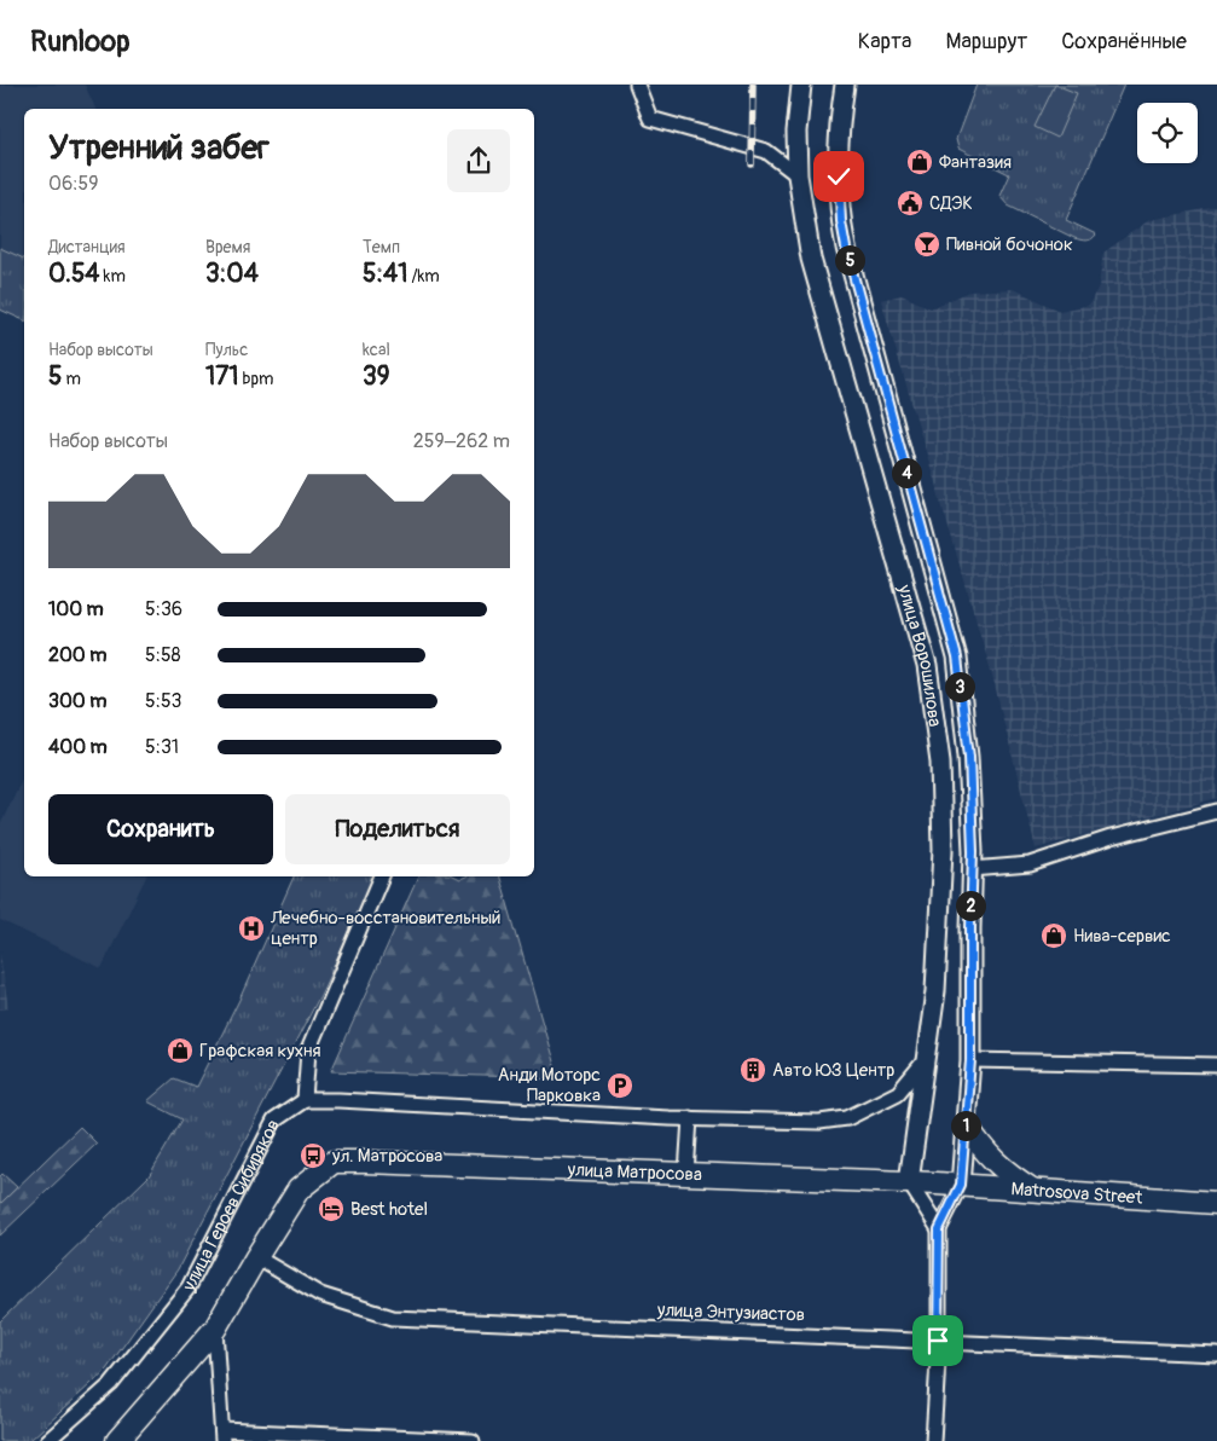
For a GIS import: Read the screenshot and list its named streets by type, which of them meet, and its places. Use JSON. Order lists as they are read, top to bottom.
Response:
{
  "streets": {
    "highway": ["улица Матросова", "Matrosova Street"],
    "main road": ["улица Ворошилова"],
    "street": ["улица Героев Сибиряков", "улица Энтузиастов"]
  },
  "crossings": [
    ["улица Ворошилова", "улица Матросова"],
    ["улица Ворошилова", "Matrosova Street"],
    ["улица Ворошилова", "улица Энтузиастов"],
    ["улица Матросова", "Matrosova Street"],
    ["улица Матросова", "улица Энтузиастов"]
  ],
  "places": {
    "shop": ["Фантазия", "Нива-сервис", "Графская кухня"],
    "public building": ["СДЭК"],
    "bar": ["Пивной бочонок"],
    "hospital": ["Лечебно-восстановительный центр"],
    "building": ["Авто ЮЗ Центр"],
    "parking": ["Анди Моторс Парковка"],
    "bus stop": ["ул. Матросова"],
    "hotel": ["Best hotel"]
  },
  "page": {
    "header": "Runloop",
    "nav": ["Карта", "Маршрут", "Сохранённые"],
    "heading": ["Утренний забег", "06:59"],
    "stats": [
      ["Дистанция", "0.54 km"],
      ["Время", "3:04"],
      ["Темп", "5:41 /km"],
      ["Набор высоты", "5 m"],
      ["Пульс", "171 bpm"],
      ["kcal", "39"]
    ],
    "pins": [
      "5",
      "4",
      "3",
      "2",
      "1"
    ],
    "chart": ["Набор высоты", "259–262 m"],
    "list": [
      {
        "name": "100 m",
        "note": "5:36"
      },
      {
        "name": "200 m",
        "note": "5:58"
      },
      {
        "name": "300 m",
        "note": "5:53"
      },
      {
        "name": "400 m",
        "note": "5:31"
      }
    ],
    "buttons": ["Сохранить", "Поделиться"]
  }
}
